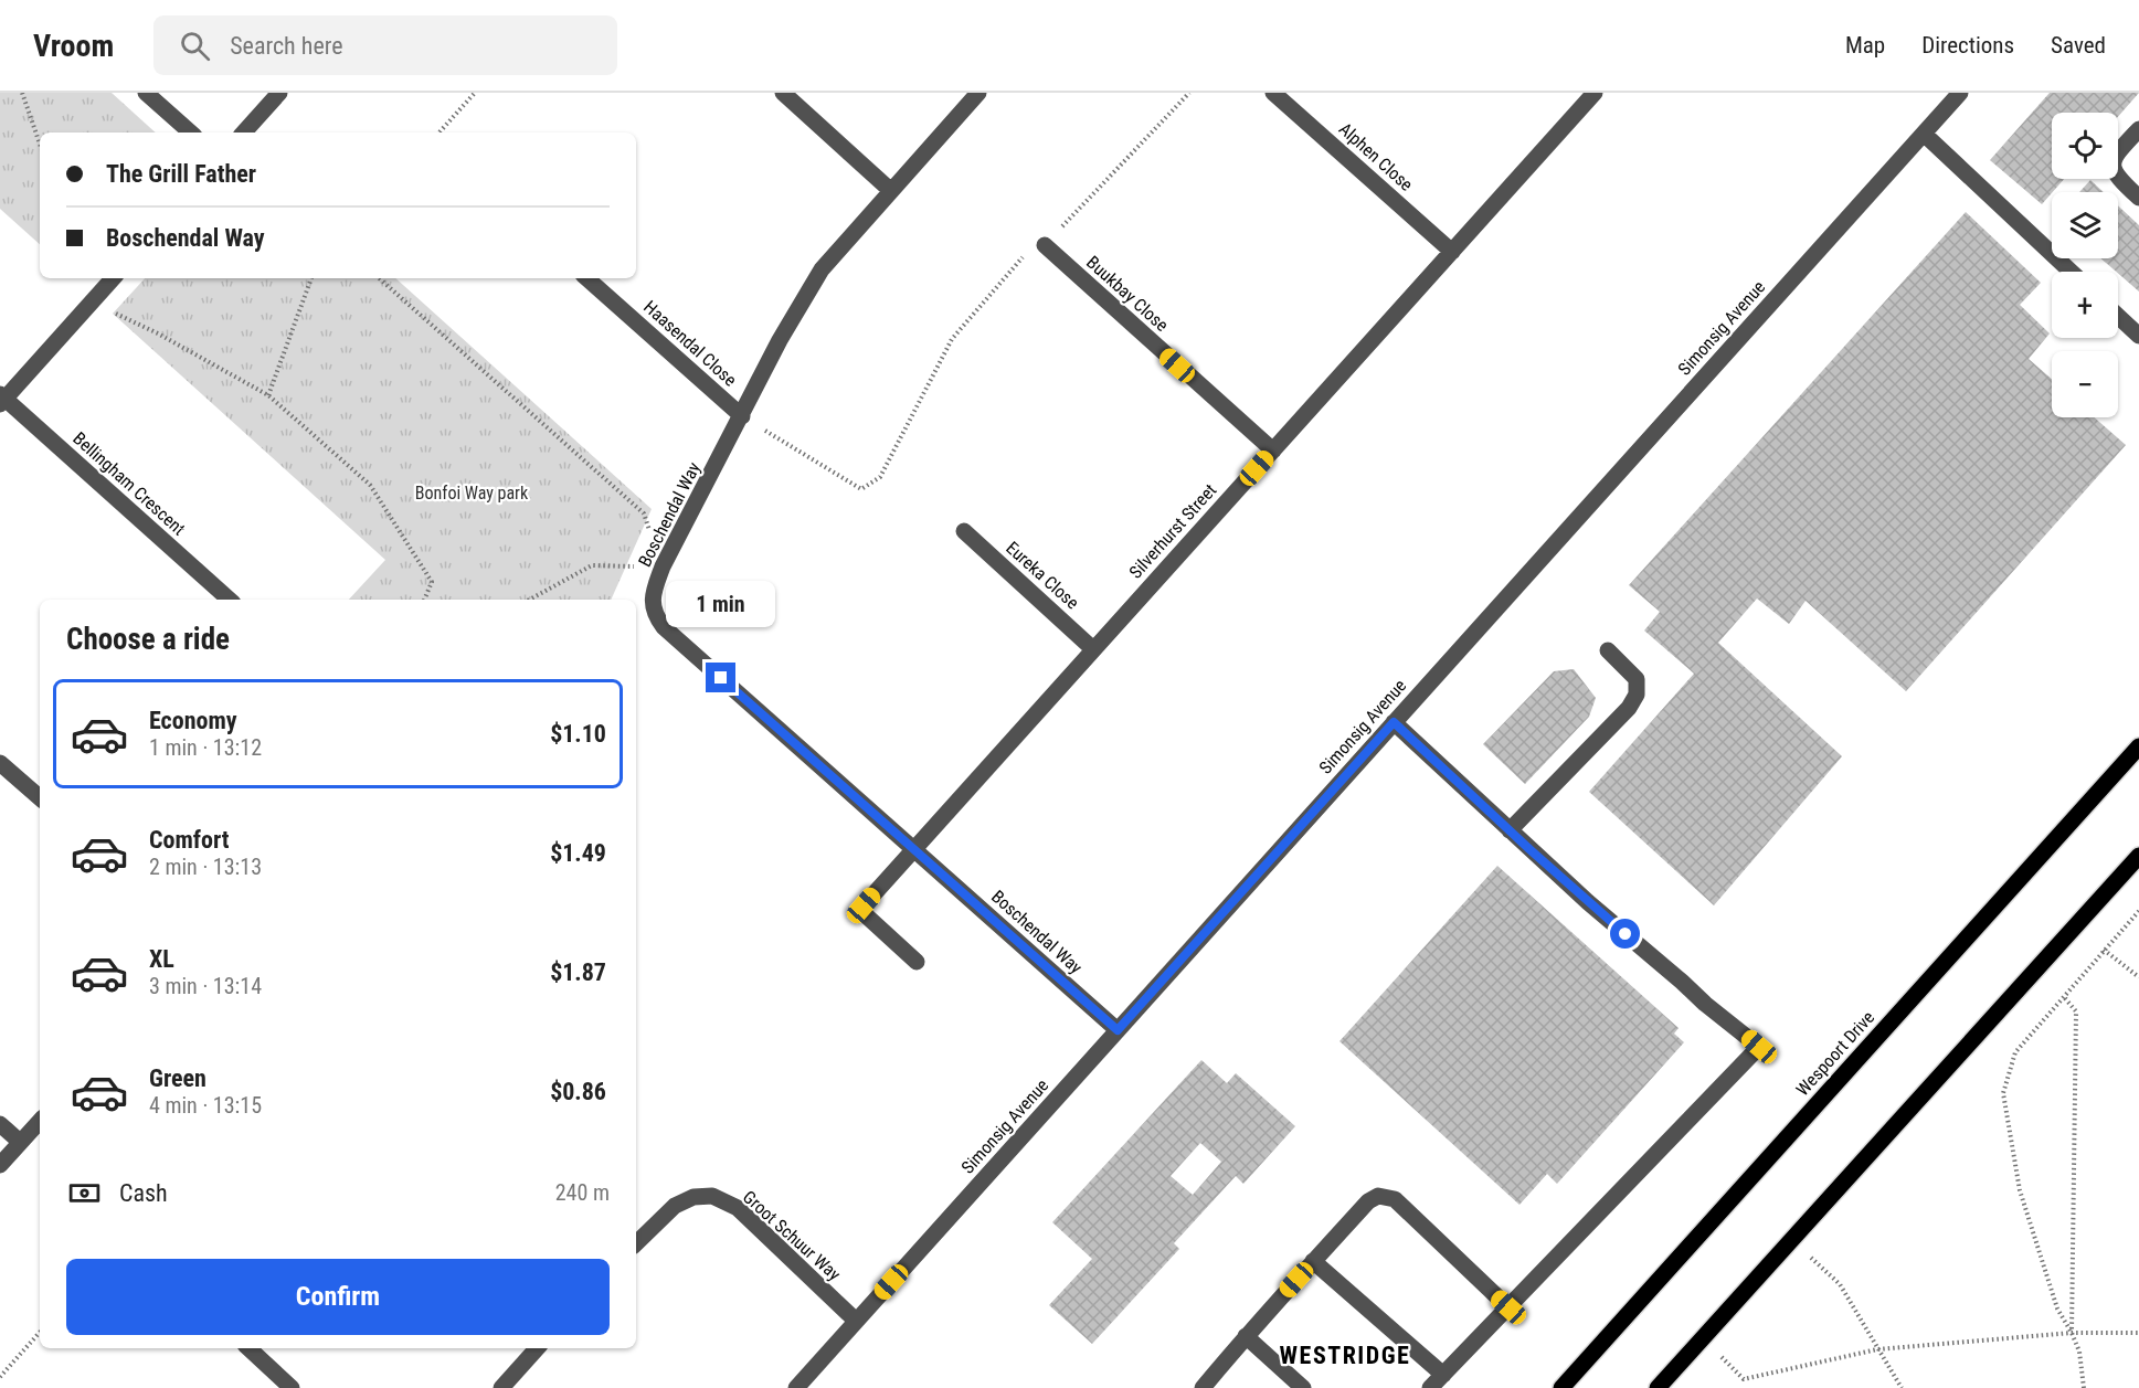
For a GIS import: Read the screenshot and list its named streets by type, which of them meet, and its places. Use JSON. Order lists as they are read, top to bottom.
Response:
{
  "streets": {
    "main road": ["Wespoort Drive"],
    "street": [
      "Alphen Close",
      "Buukbay Close",
      "Simonsig Avenue",
      "Haasendal Close",
      "Bellingham Crescent",
      "Boschendal Way",
      "Silverhurst Street",
      "Eureka Close",
      "Groot Schuur Way"
    ]
  },
  "crossings": [
    ["Alphen Close", "Silverhurst Street"],
    ["Buukbay Close", "Silverhurst Street"],
    ["Simonsig Avenue", "Boschendal Way"],
    ["Simonsig Avenue", "Groot Schuur Way"],
    ["Haasendal Close", "Boschendal Way"],
    ["Boschendal Way", "Silverhurst Street"],
    ["Silverhurst Street", "Eureka Close"]
  ],
  "districts": ["WESTRIDGE"],
  "parks": ["Bonfoi Way park"],
  "page": {
    "header": "Vroom",
    "search": "Search here",
    "nav": ["Map", "Directions", "Saved"],
    "map_buttons": ["+", "−"],
    "banner": ["The Grill Father", "Boschendal Way"],
    "bubble": "1 min",
    "heading": "Choose a ride",
    "list": [
      {
        "name": "Economy",
        "note": "1 min · 13:12",
        "value": "$1.10"
      },
      {
        "name": "Comfort",
        "note": "2 min · 13:13",
        "value": "$1.49"
      },
      {
        "name": "XL",
        "note": "3 min · 13:14",
        "value": "$1.87"
      },
      {
        "name": "Green",
        "note": "4 min · 13:15",
        "value": "$0.86"
      }
    ],
    "pay": ["Cash", "240 m"],
    "buttons": "Confirm"
  }
}
